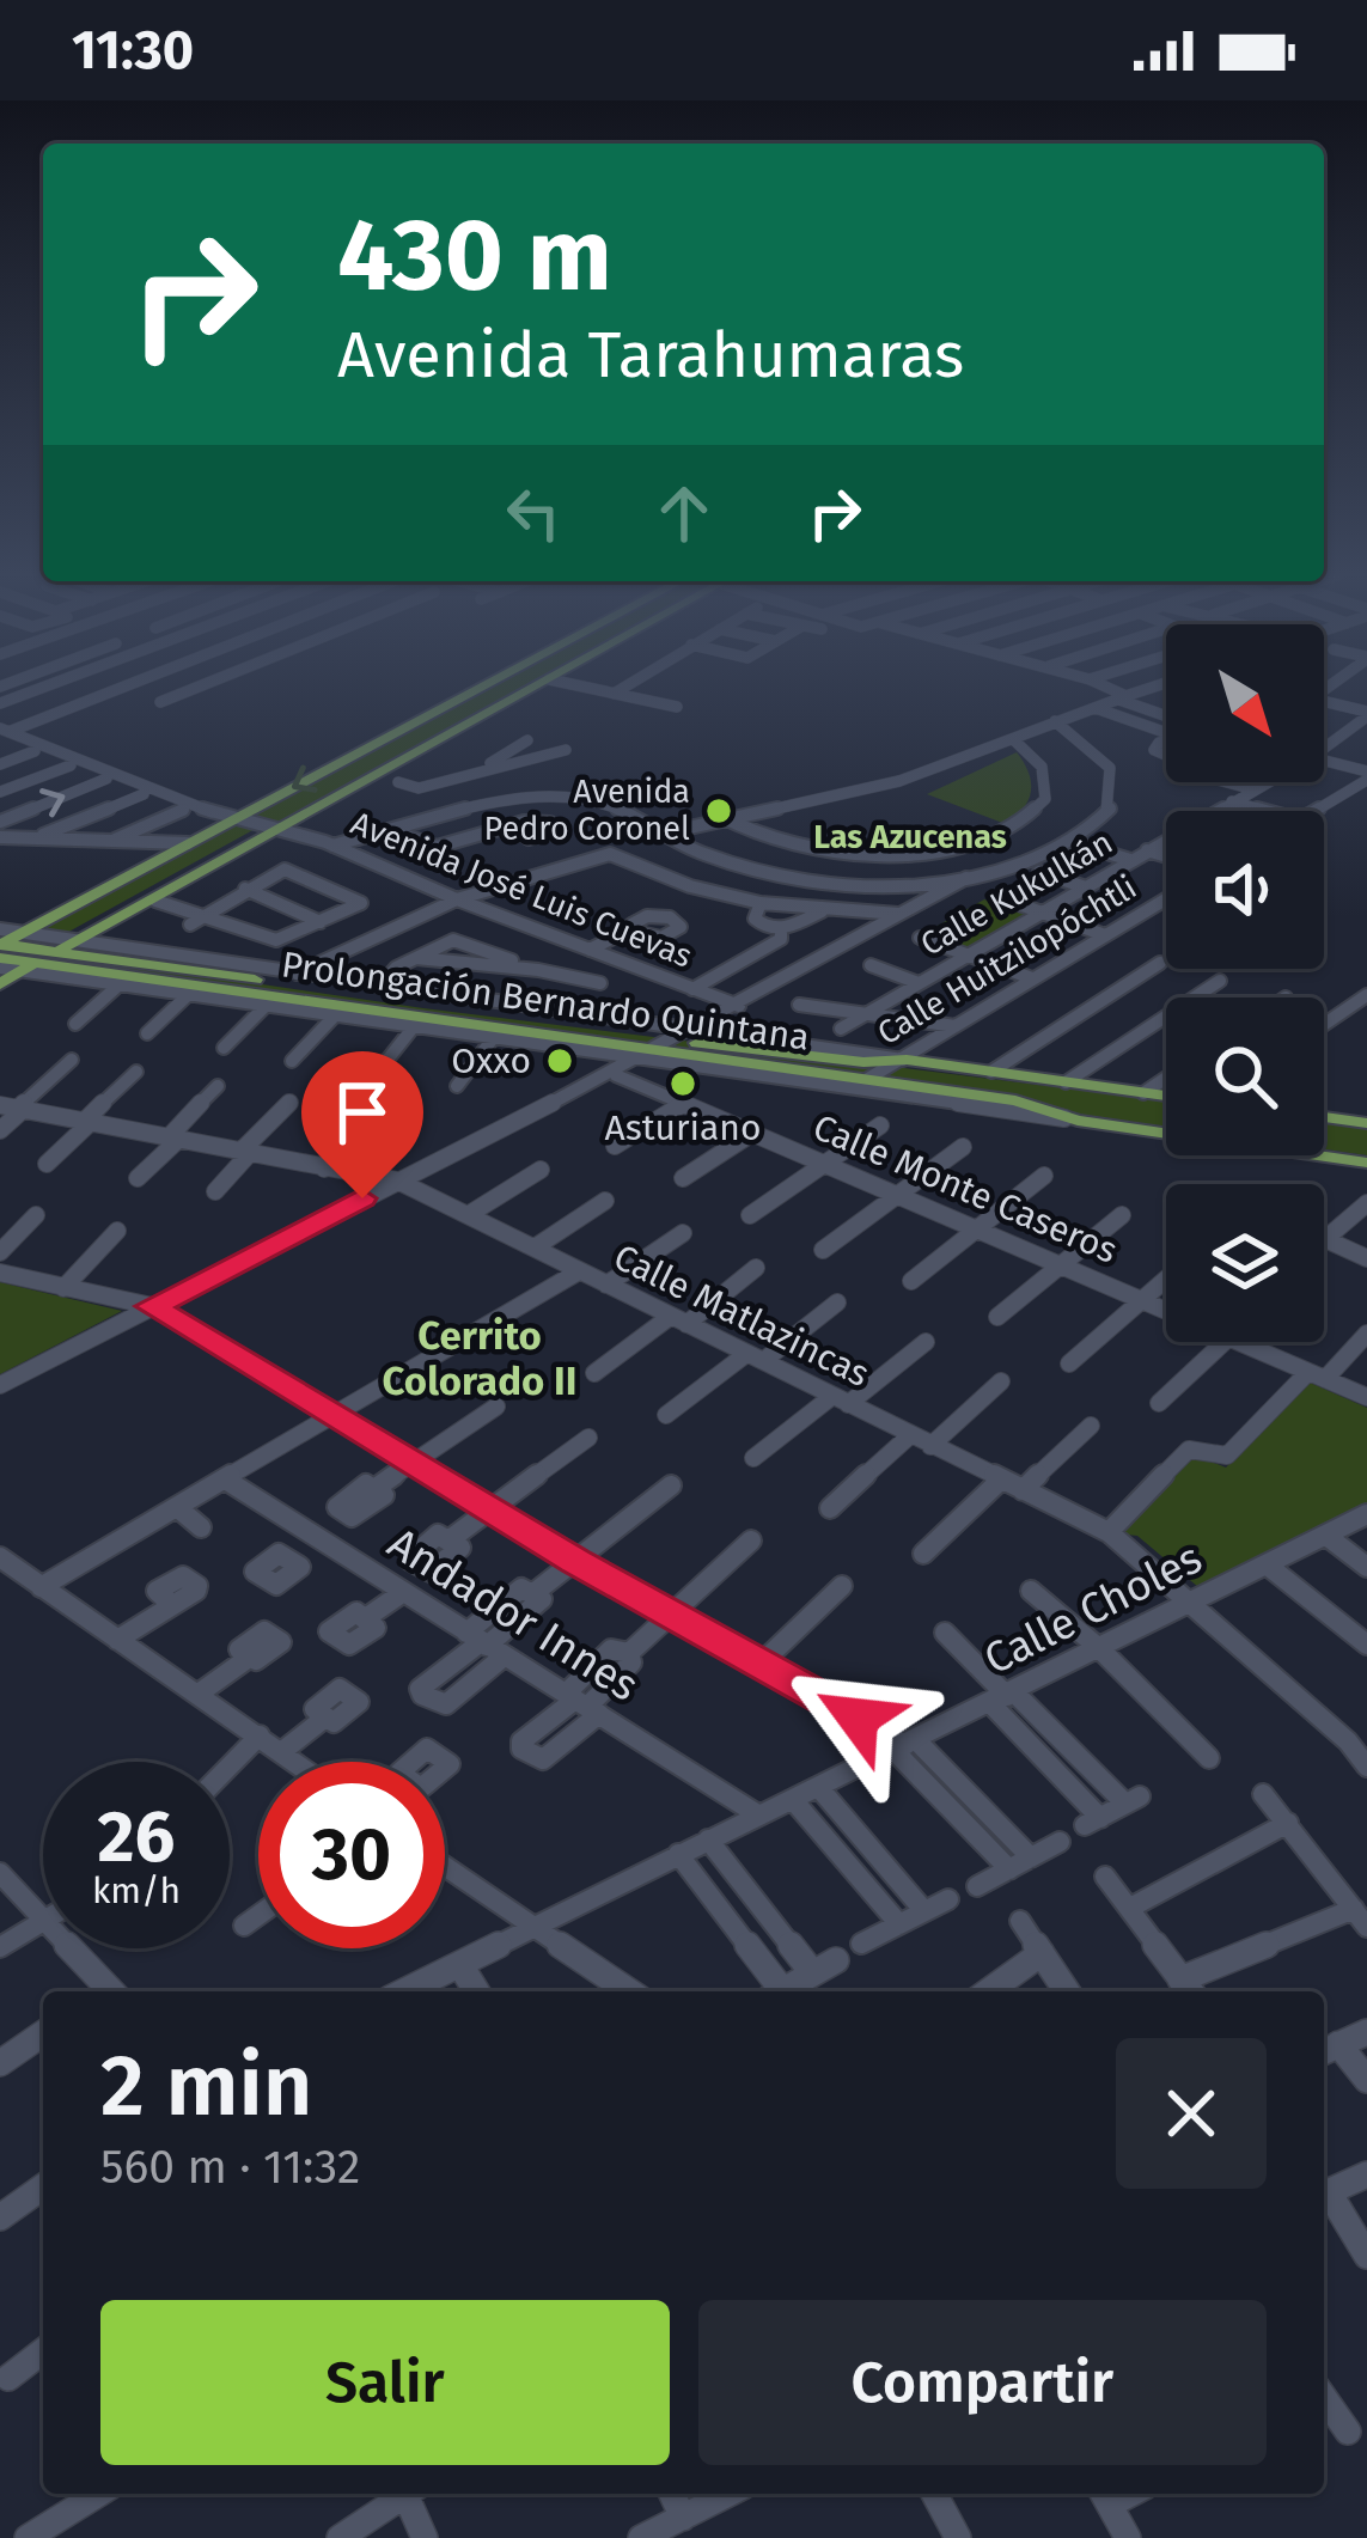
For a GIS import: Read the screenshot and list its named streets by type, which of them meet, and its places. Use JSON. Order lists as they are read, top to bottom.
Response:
{
  "streets": {
    "main road": ["Prolongación Bernardo Quintana"],
    "street": [
      "Avenida José Luis Cuevas",
      "Calle Kukulkán",
      "Calle Huitzilopóchtli",
      "Calle Monte Caseros",
      "Calle Matlazincas",
      "Calle Choles",
      "Andador Innes"
    ]
  },
  "crossings": [
    ["Calle Huitzilopóchtli", "Prolongación Bernardo Quintana"],
    ["Calle Matlazincas", "Calle Choles"],
    ["Calle Choles", "Andador Innes"]
  ],
  "districts": ["Las Azucenas", "Cerrito Colorado II"],
  "places": ["Avenida Pedro Coronel", "Oxxo", "Asturiano"],
  "north": "bottom right",
  "page": {
    "status": "11:30",
    "turn": ["430 m", "Avenida Tarahumaras"],
    "speed": "26 km/h",
    "limit": "30",
    "heading": ["2 min", "560 m · 11:32"],
    "buttons": ["Salir", "Compartir"]
  }
}
